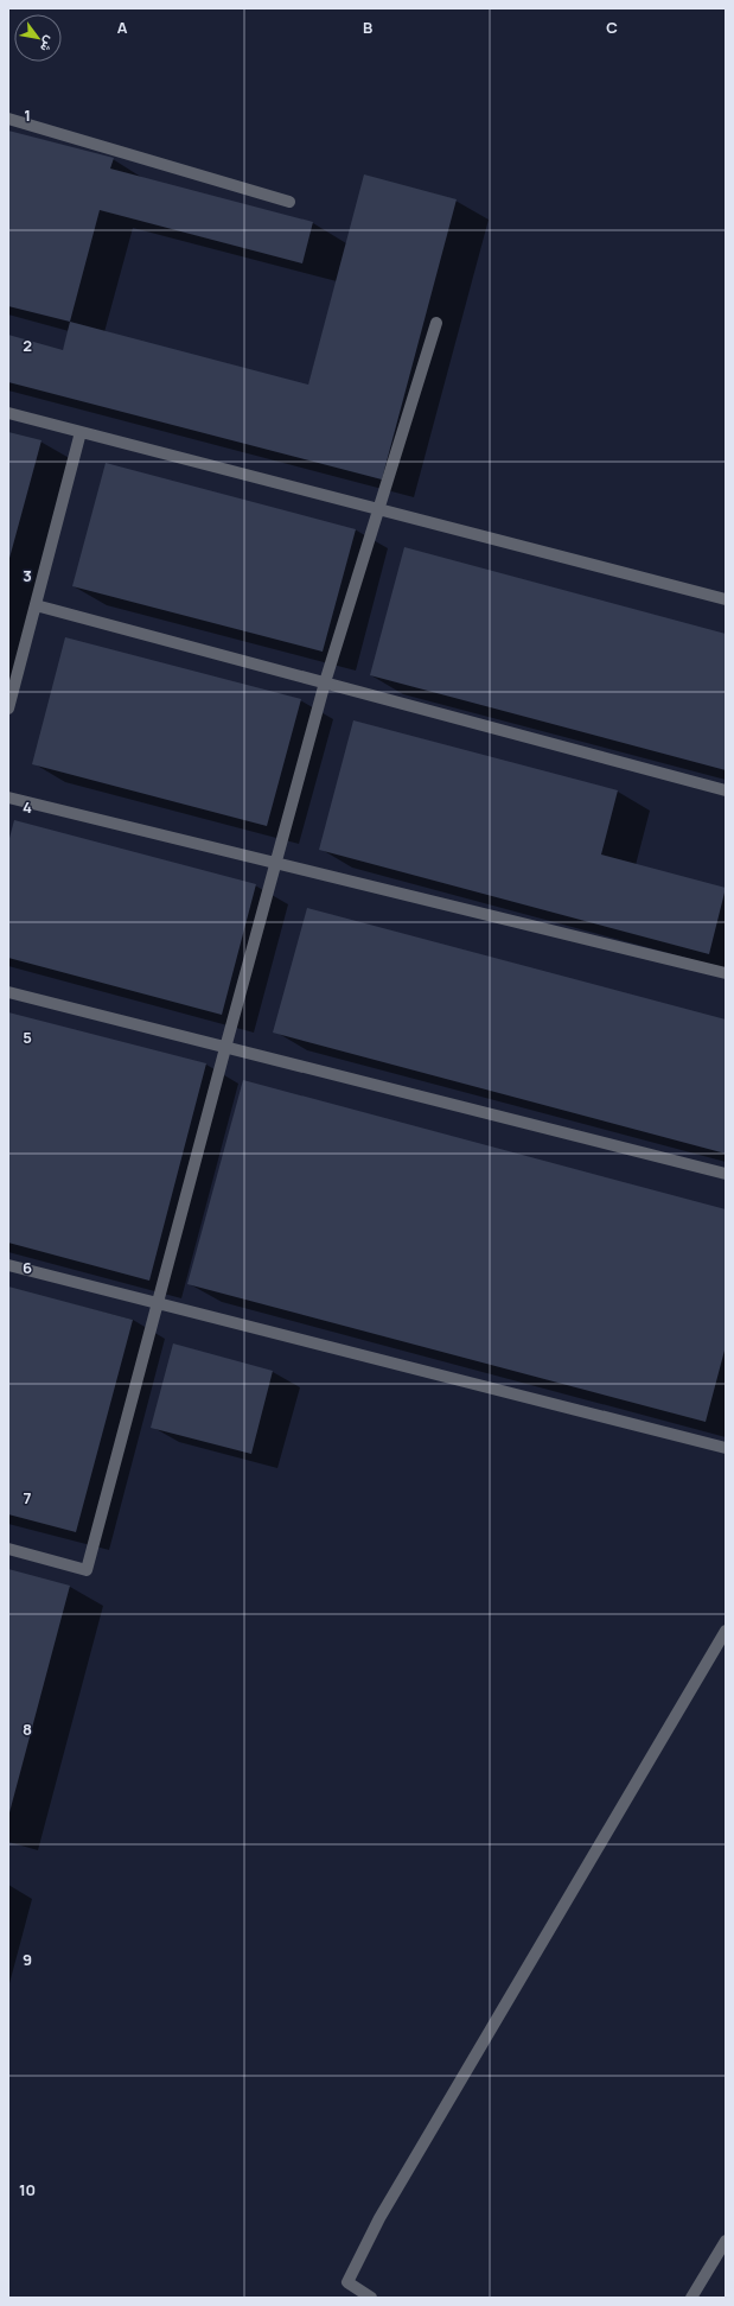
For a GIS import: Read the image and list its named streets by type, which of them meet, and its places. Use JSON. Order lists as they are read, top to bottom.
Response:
{
  "north": "bottom right",
  "grid": {
    "columns": ["A", "B", "C"],
    "rows": [
      "1",
      "2",
      "3",
      "4",
      "5",
      "6",
      "7",
      "8",
      "9",
      "10"
    ]
  }
}
